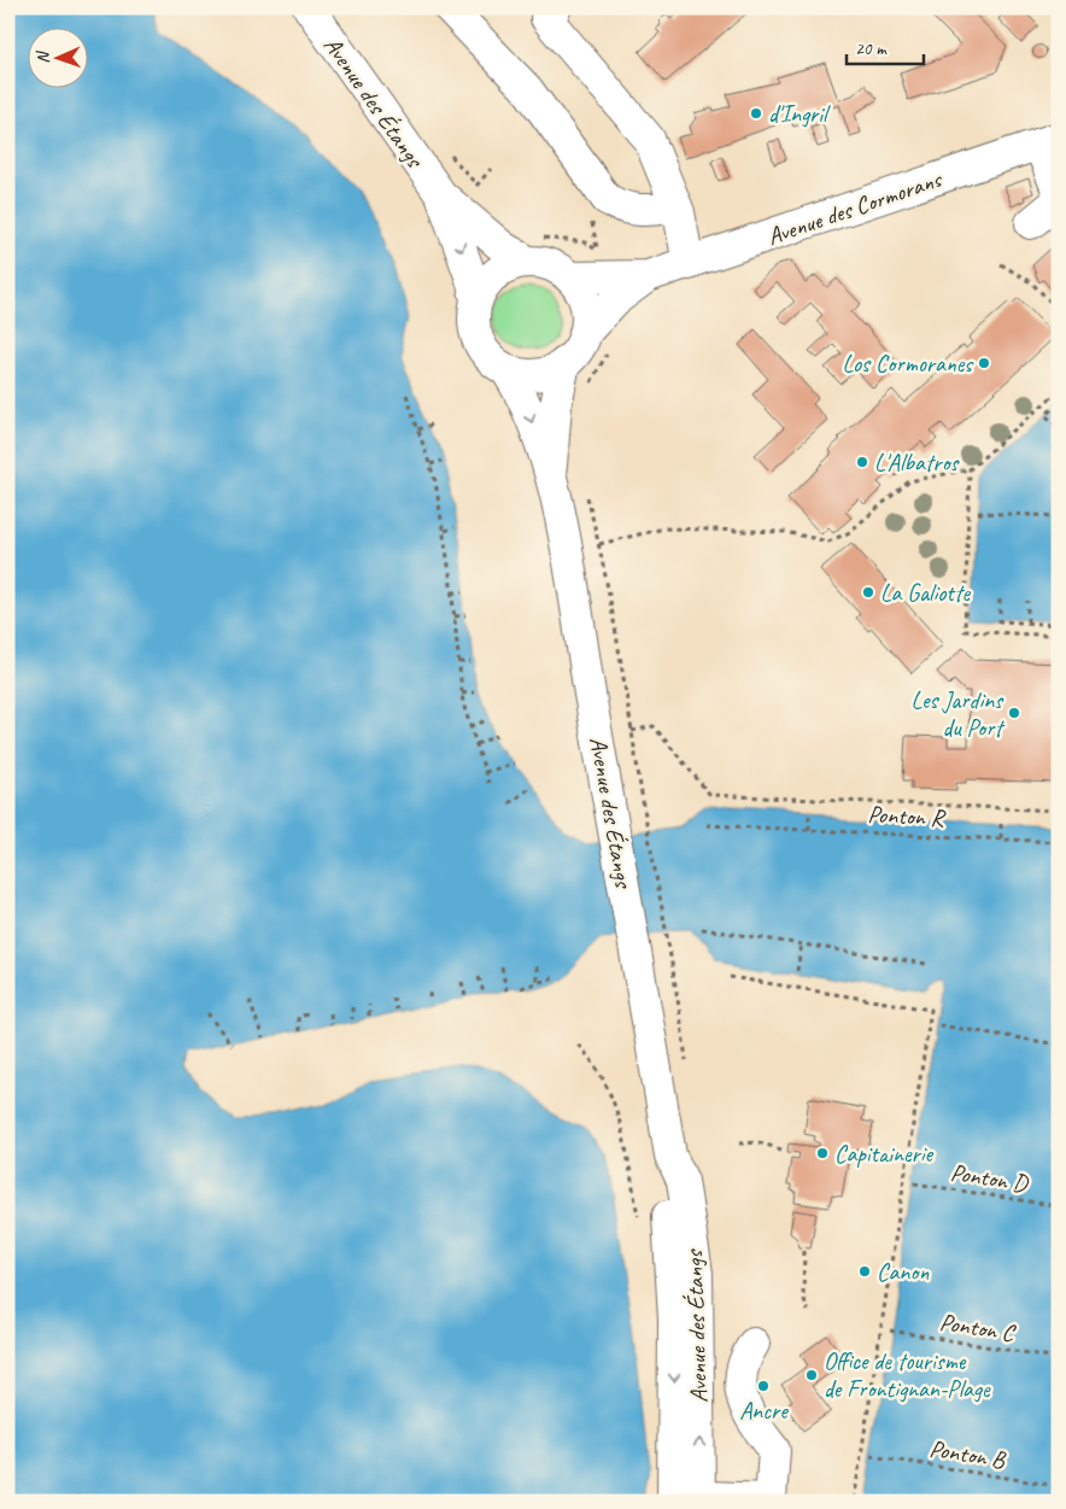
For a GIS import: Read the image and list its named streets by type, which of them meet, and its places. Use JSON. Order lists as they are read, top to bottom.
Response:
{
  "streets": {
    "street": ["Avenue des Étangs", "Avenue des Cormorans"],
    "path": [
      "Ponton R",
      "Ponton D",
      "Ponton C",
      "Ponton B"
    ]
  },
  "crossings": [
    ["Avenue des Étangs", "Avenue des Cormorans"]
  ],
  "places": [
    "d'Ingril",
    "Los Cormoranes",
    "L'Albatros",
    "La Galiotte",
    "Les Jardins du Port",
    "Capitainerie",
    "Canon",
    "Office de tourisme de Frontignan-Plage",
    "Ancre"
  ],
  "scale_bar": "20 m",
  "north": "left"
}
